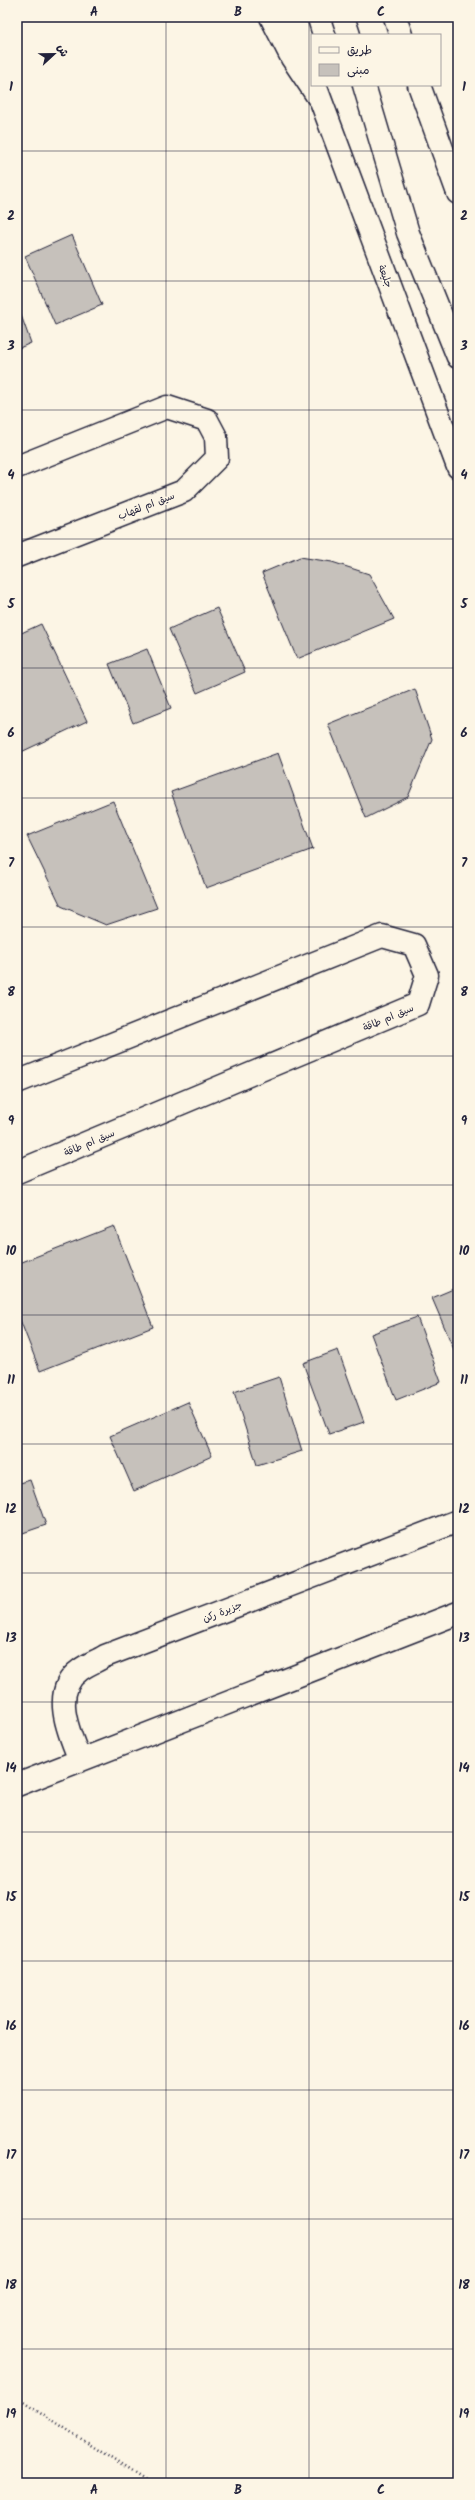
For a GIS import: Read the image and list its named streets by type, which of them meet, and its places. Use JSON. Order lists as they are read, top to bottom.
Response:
{
  "streets": {
    "street": [
      "جليعة",
      "سيق ام لقهاب",
      "سيق ام طاقة",
      "جزيرة ركن"
    ]
  },
  "legend": ["طريق", "مبنى"],
  "north": "right",
  "grid": {
    "columns": ["A", "B", "C"],
    "rows": [
      "1",
      "2",
      "3",
      "4",
      "5",
      "6",
      "7",
      "8",
      "9",
      "10",
      "11",
      "12",
      "13",
      "14",
      "15",
      "16",
      "17",
      "18",
      "19"
    ]
  }
}
